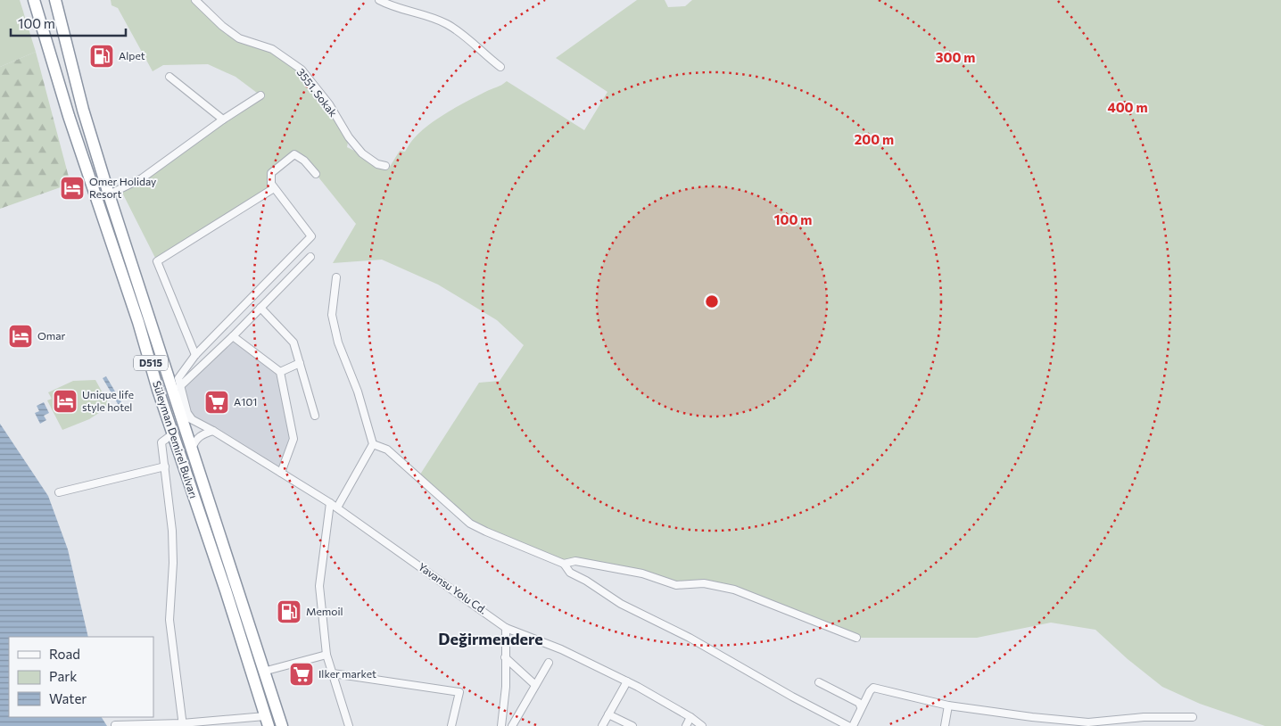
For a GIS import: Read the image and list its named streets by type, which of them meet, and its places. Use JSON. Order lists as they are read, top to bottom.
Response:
{
  "streets": {
    "highway": ["D515", "Süleyman Demirel Bulvarı"],
    "street": ["3551. Sokak", "Yavansu Yolu Cd."]
  },
  "crossings": [
    ["Süleyman Demirel Bulvarı", "Yavansu Yolu Cd."]
  ],
  "districts": ["Değirmendere"],
  "places": {
    "fuel station": ["Alpet", "Memoil"],
    "hotel": ["Omer Holiday Resort", "Omar", "Unique life style hotel"],
    "supermarket": ["A101", "Ilker market"]
  },
  "legend": ["Road", "Park", "Water"],
  "scale_bar": "100 m",
  "rings": [
    "300 m",
    "400 m",
    "200 m",
    "100 m"
  ]
}
